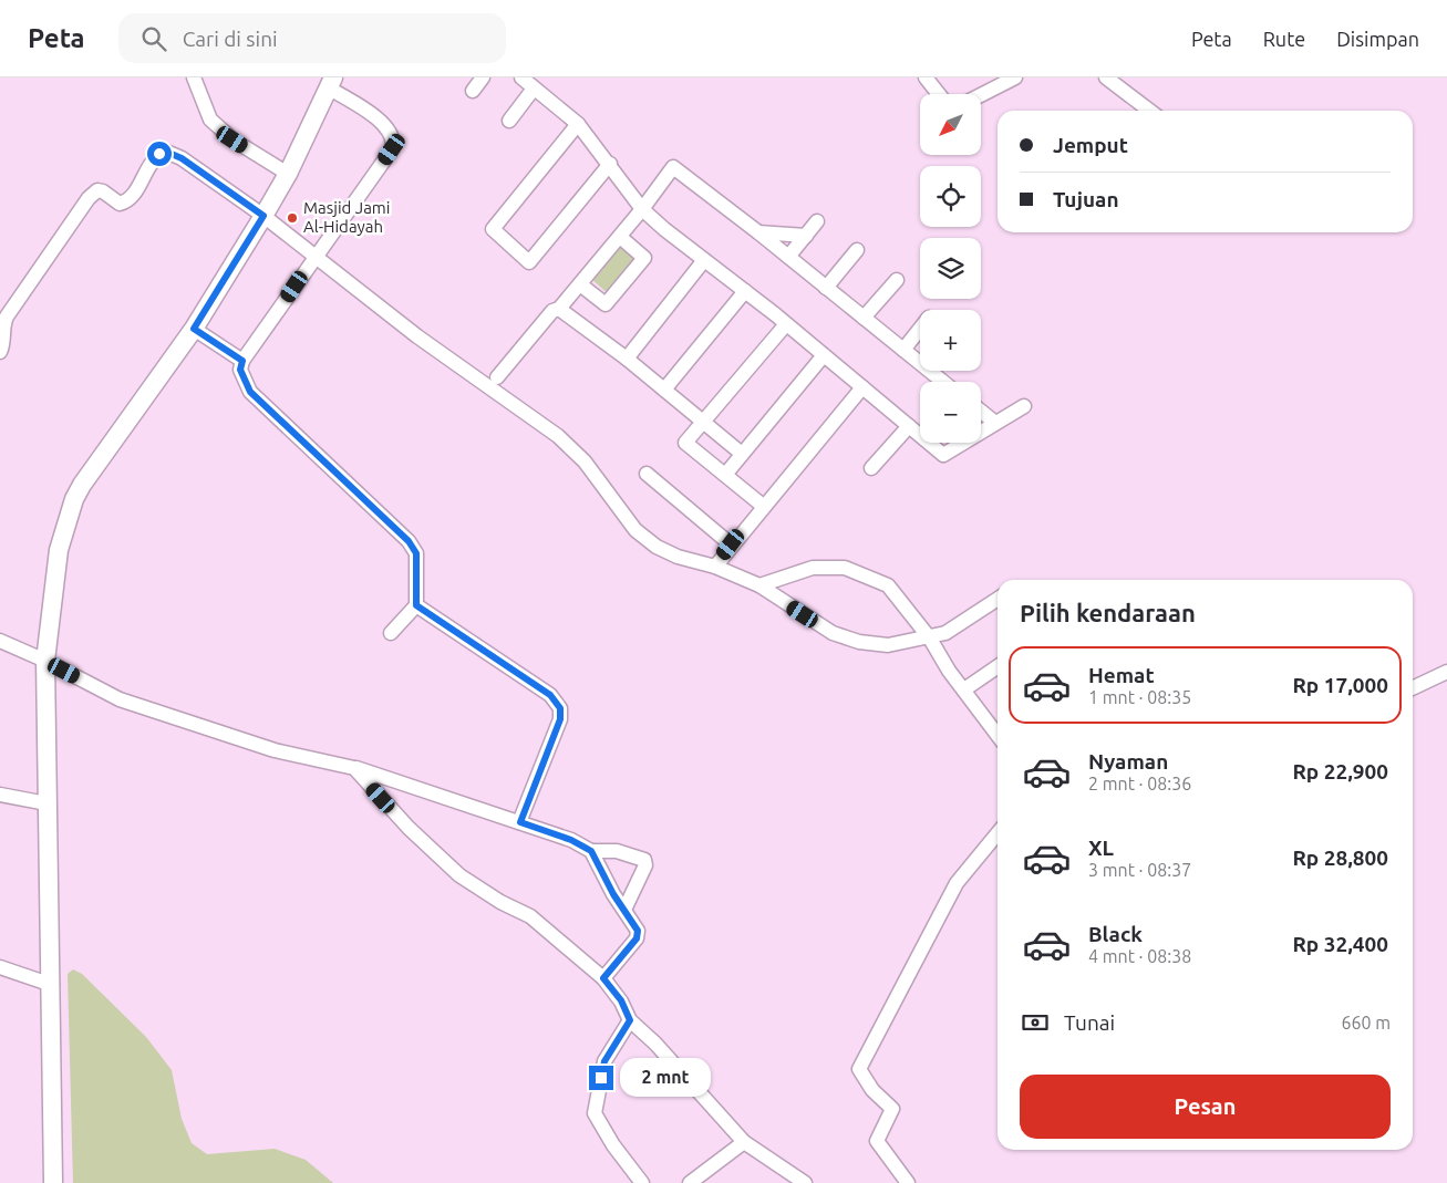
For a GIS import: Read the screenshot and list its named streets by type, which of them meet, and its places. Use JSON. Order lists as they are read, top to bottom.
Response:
{
  "places": ["Masjid Jami Al-Hidayah"],
  "north": "bottom left",
  "page": {
    "header": "Peta",
    "search": "Cari di sini",
    "nav": ["Peta", "Rute", "Disimpan"],
    "map_buttons": ["+", "−"],
    "banner": ["Jemput", "Tujuan"],
    "heading": "Pilih kendaraan",
    "list": [
      {
        "name": "Hemat",
        "note": "1 mnt · 08:35",
        "value": "Rp 17,000"
      },
      {
        "name": "Nyaman",
        "note": "2 mnt · 08:36",
        "value": "Rp 22,900"
      },
      {
        "name": "XL",
        "note": "3 mnt · 08:37",
        "value": "Rp 28,800"
      },
      {
        "name": "Black",
        "note": "4 mnt · 08:38",
        "value": "Rp 32,400"
      }
    ],
    "pay": ["Tunai", "660 m"],
    "bubble": "2 mnt",
    "buttons": "Pesan"
  }
}
